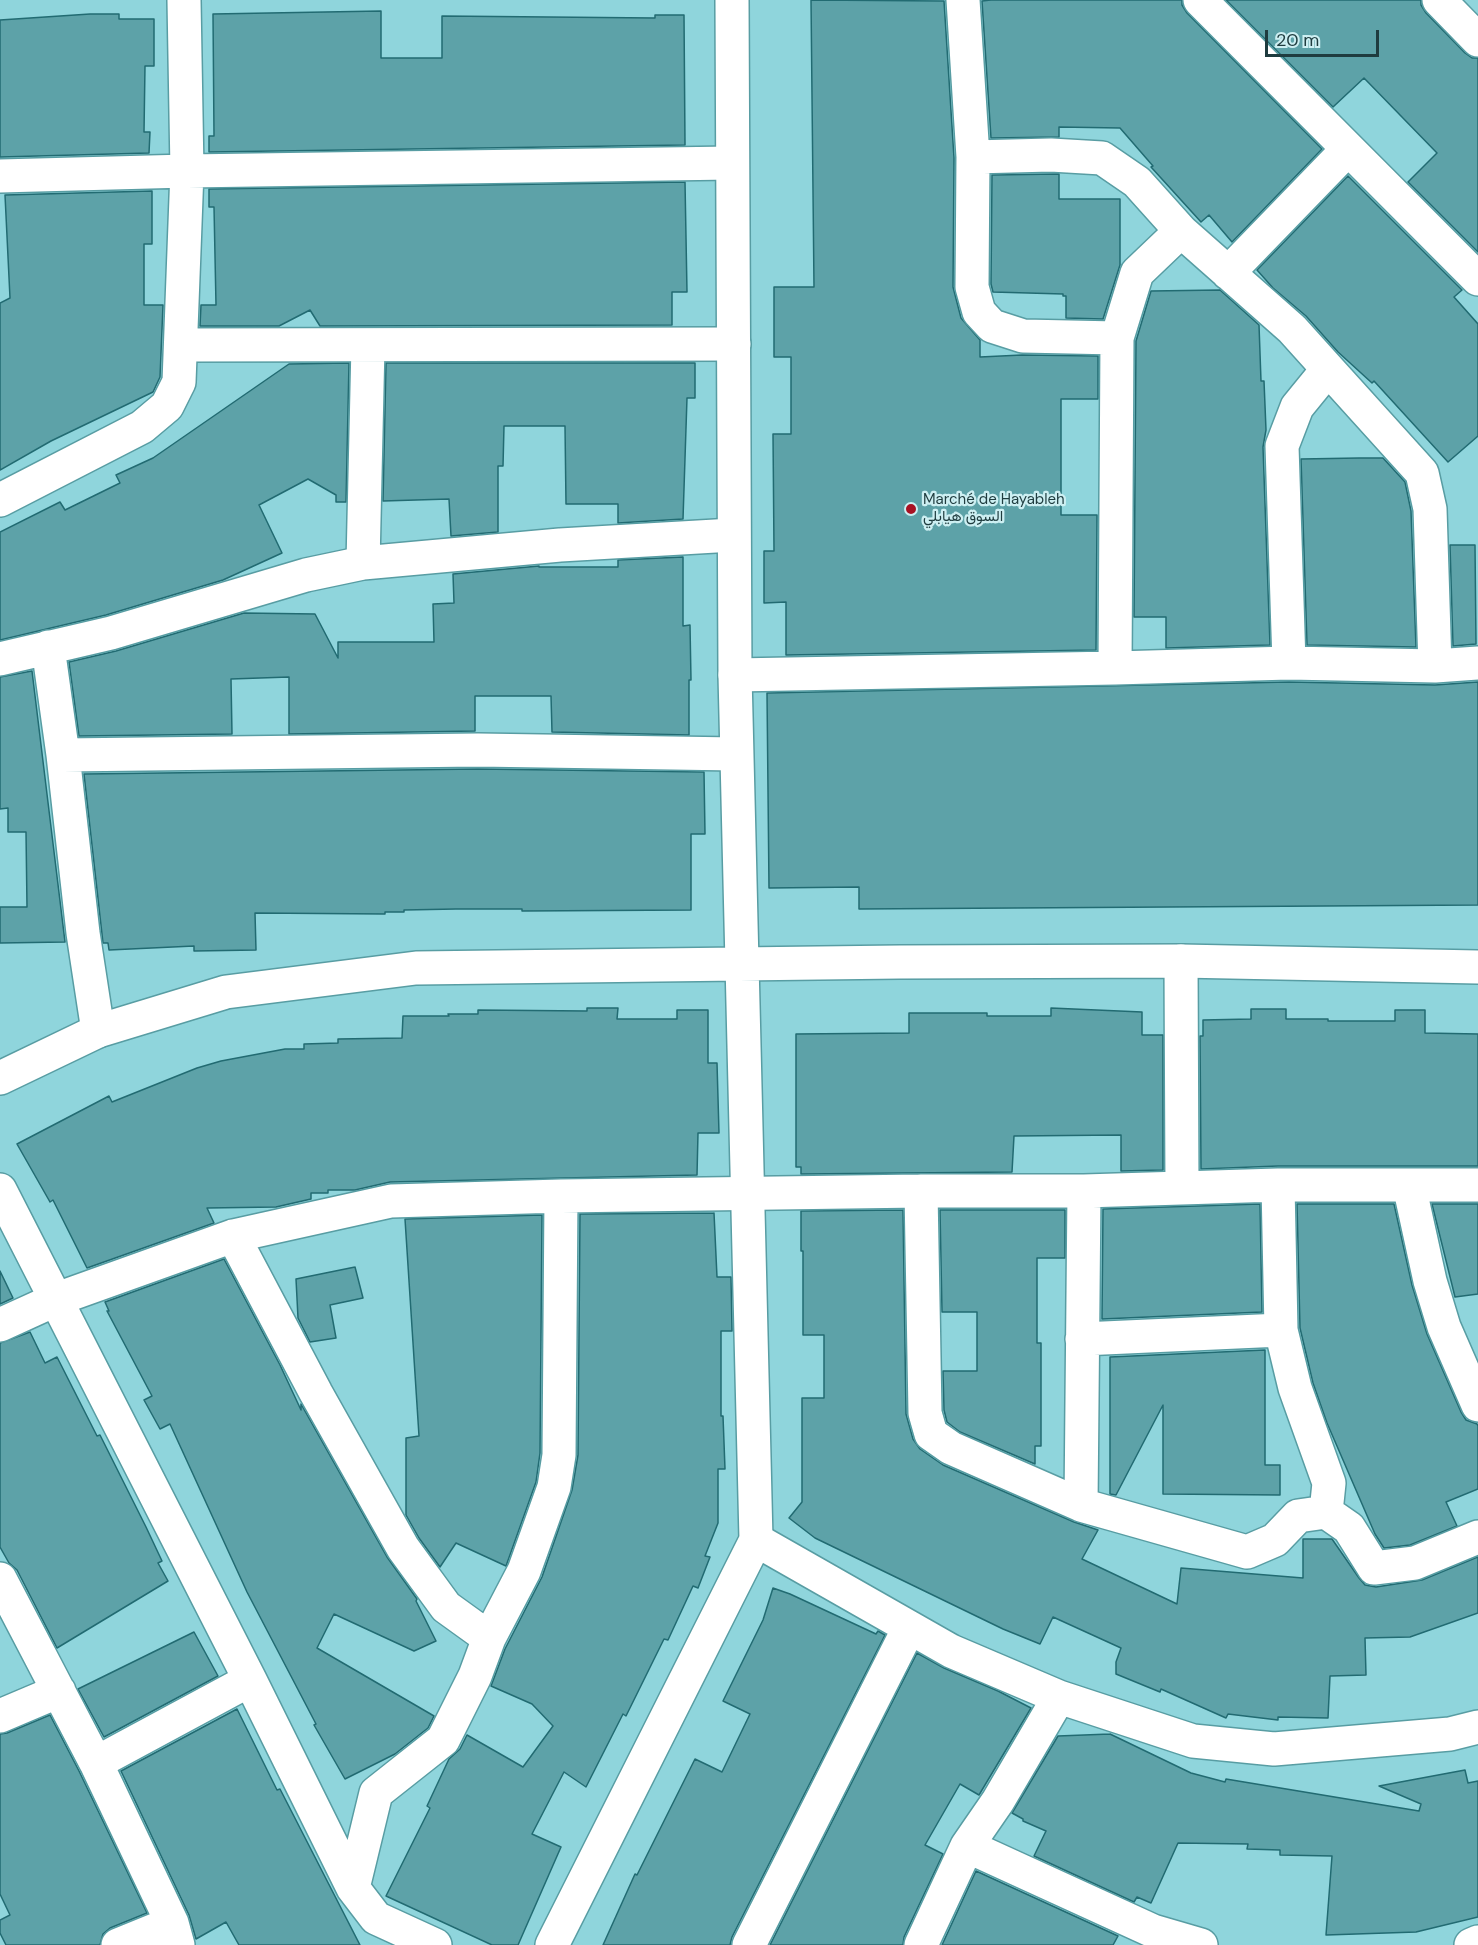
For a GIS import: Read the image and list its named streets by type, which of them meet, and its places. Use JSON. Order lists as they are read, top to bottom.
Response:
{
  "places": ["Marché de Hayableh السوق هيابلي"],
  "scale_bar": "20 m"
}
